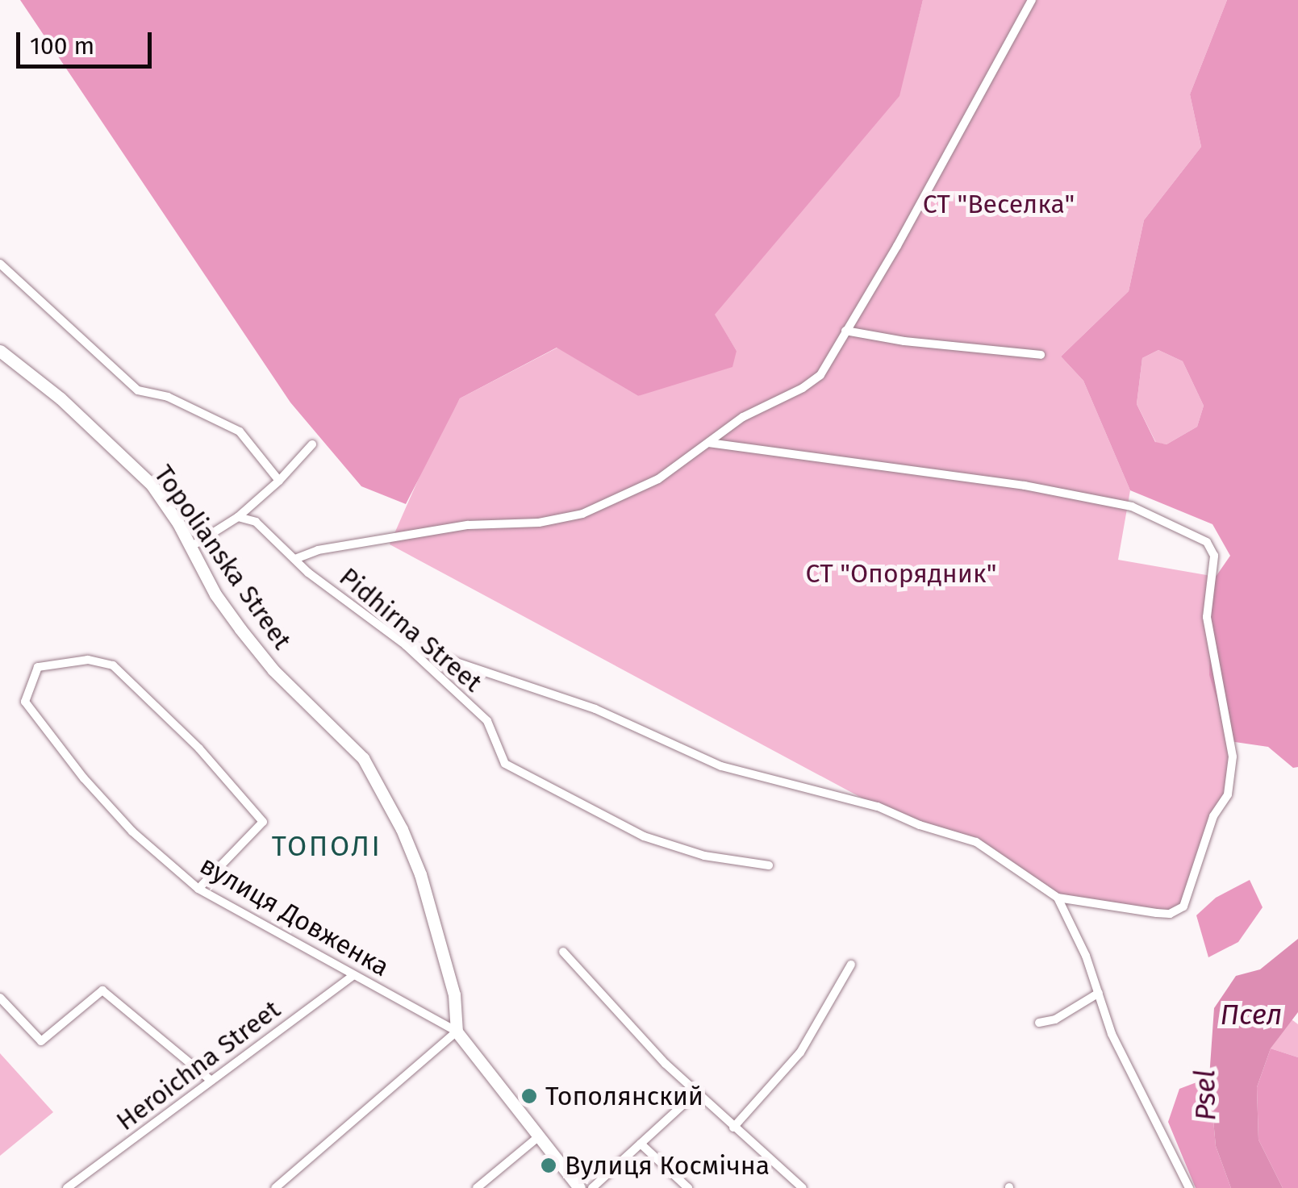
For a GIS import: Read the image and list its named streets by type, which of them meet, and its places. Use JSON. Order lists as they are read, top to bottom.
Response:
{
  "streets": {
    "street": [
      "Topolianska Street",
      "Pidhirna Street",
      "вулиця Довженка",
      "Heroichna Street"
    ]
  },
  "crossings": [
    ["Topolianska Street", "вулиця Довженка"],
    ["вулиця Довженка", "Heroichna Street"]
  ],
  "districts": ["ТОПОЛІ"],
  "water": ["Псел", "Psel"],
  "parks": ["СТ \"Веселка\"", "СТ \"Опорядник\""],
  "places": ["Тополянский", "Вулиця Космічна"],
  "scale_bar": "100 m"
}
